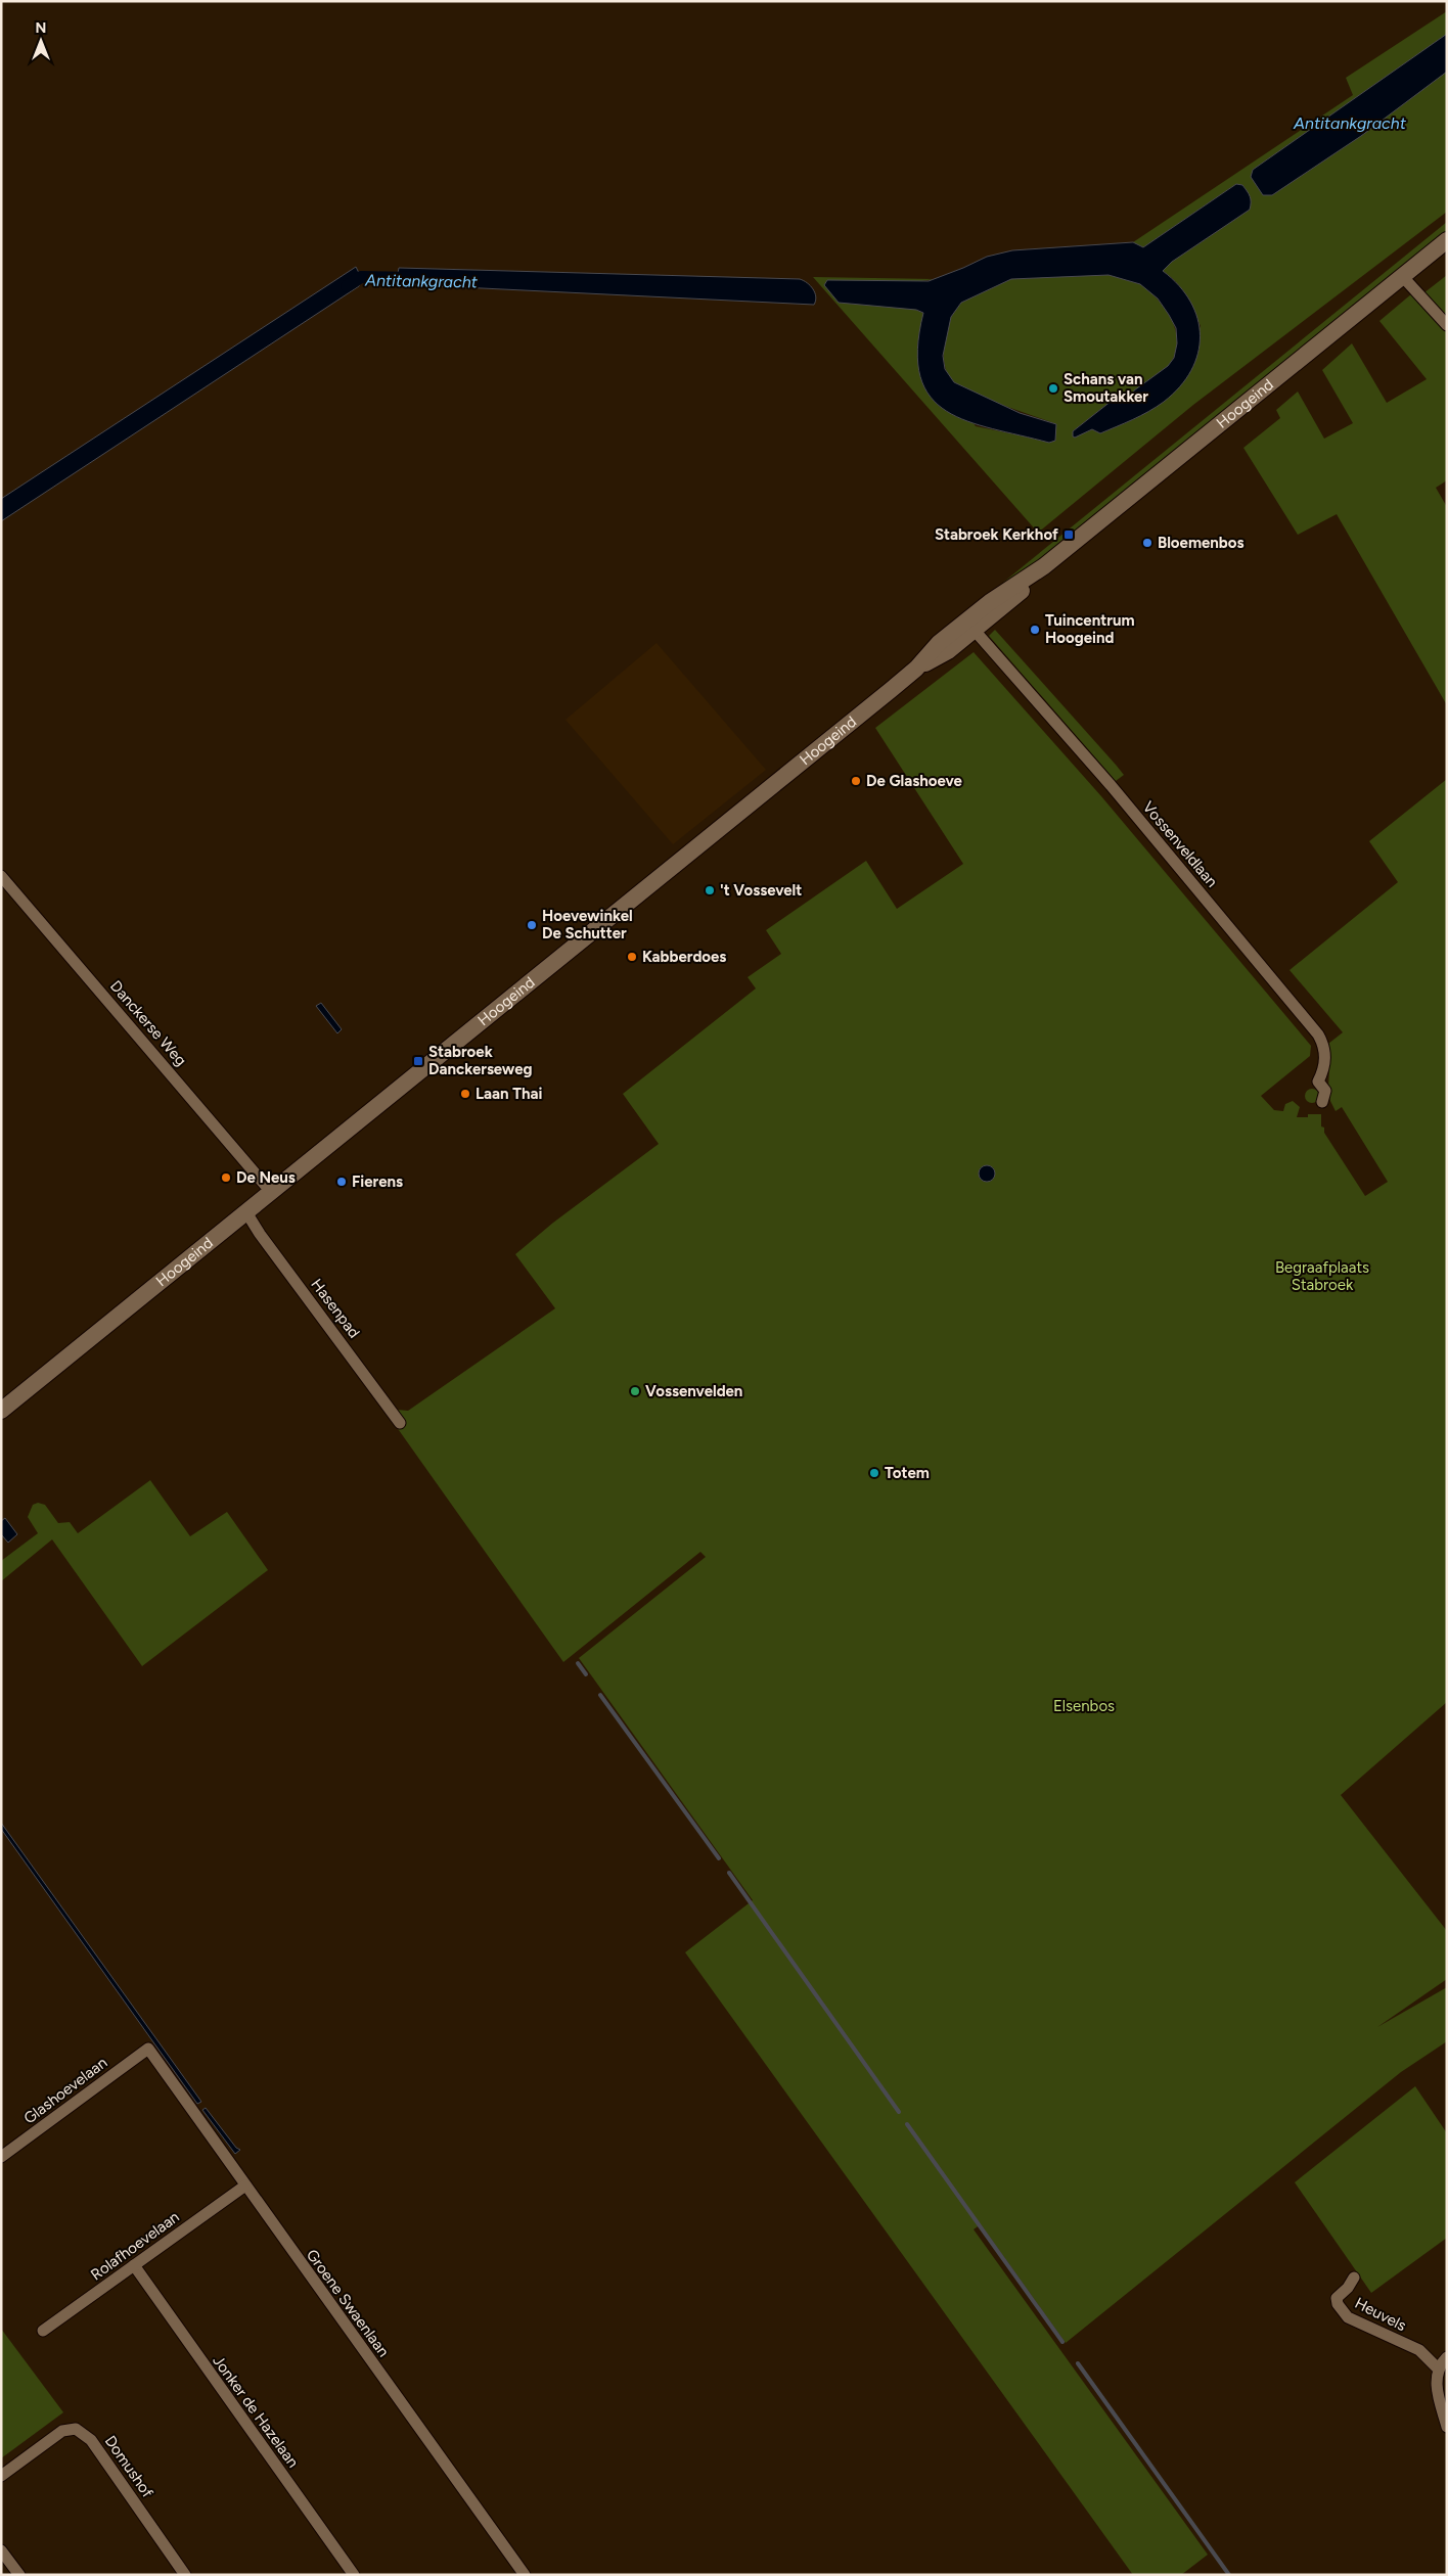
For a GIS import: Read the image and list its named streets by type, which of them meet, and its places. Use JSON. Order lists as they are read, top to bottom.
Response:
{
  "streets": {
    "main road": ["Hoogeind"],
    "street": [
      "Vossenveldlaan",
      "Danckerse Weg",
      "Hasenpad",
      "Glashoevelaan",
      "Rolafhoevelaan",
      "Groene Swaenlaan",
      "Heuvels",
      "Jonker de Hazelaan",
      "Domushof"
    ]
  },
  "crossings": [
    ["Hoogeind", "Vossenveldlaan"],
    ["Hoogeind", "Danckerse Weg"],
    ["Hoogeind", "Hasenpad"],
    ["Glashoevelaan", "Groene Swaenlaan"],
    ["Rolafhoevelaan", "Groene Swaenlaan"],
    ["Rolafhoevelaan", "Jonker de Hazelaan"]
  ],
  "water": ["Antitankgracht"],
  "parks": ["Begraafplaats Stabroek", "Elsenbos"],
  "places": {
    "other": [
      "Schans van Smoutakker",
      "Bloemenbos",
      "Tuincentrum Hoogeind",
      "De Glashoeve",
      "'t Vossevelt",
      "Hoevewinkel De Schutter",
      "Kabberdoes",
      "Laan Thai",
      "De Neus",
      "Fierens",
      "Vossenvelden",
      "Totem"
    ],
    "transit": ["Stabroek Kerkhof", "Stabroek Danckerseweg"]
  },
  "north": "top"
}
